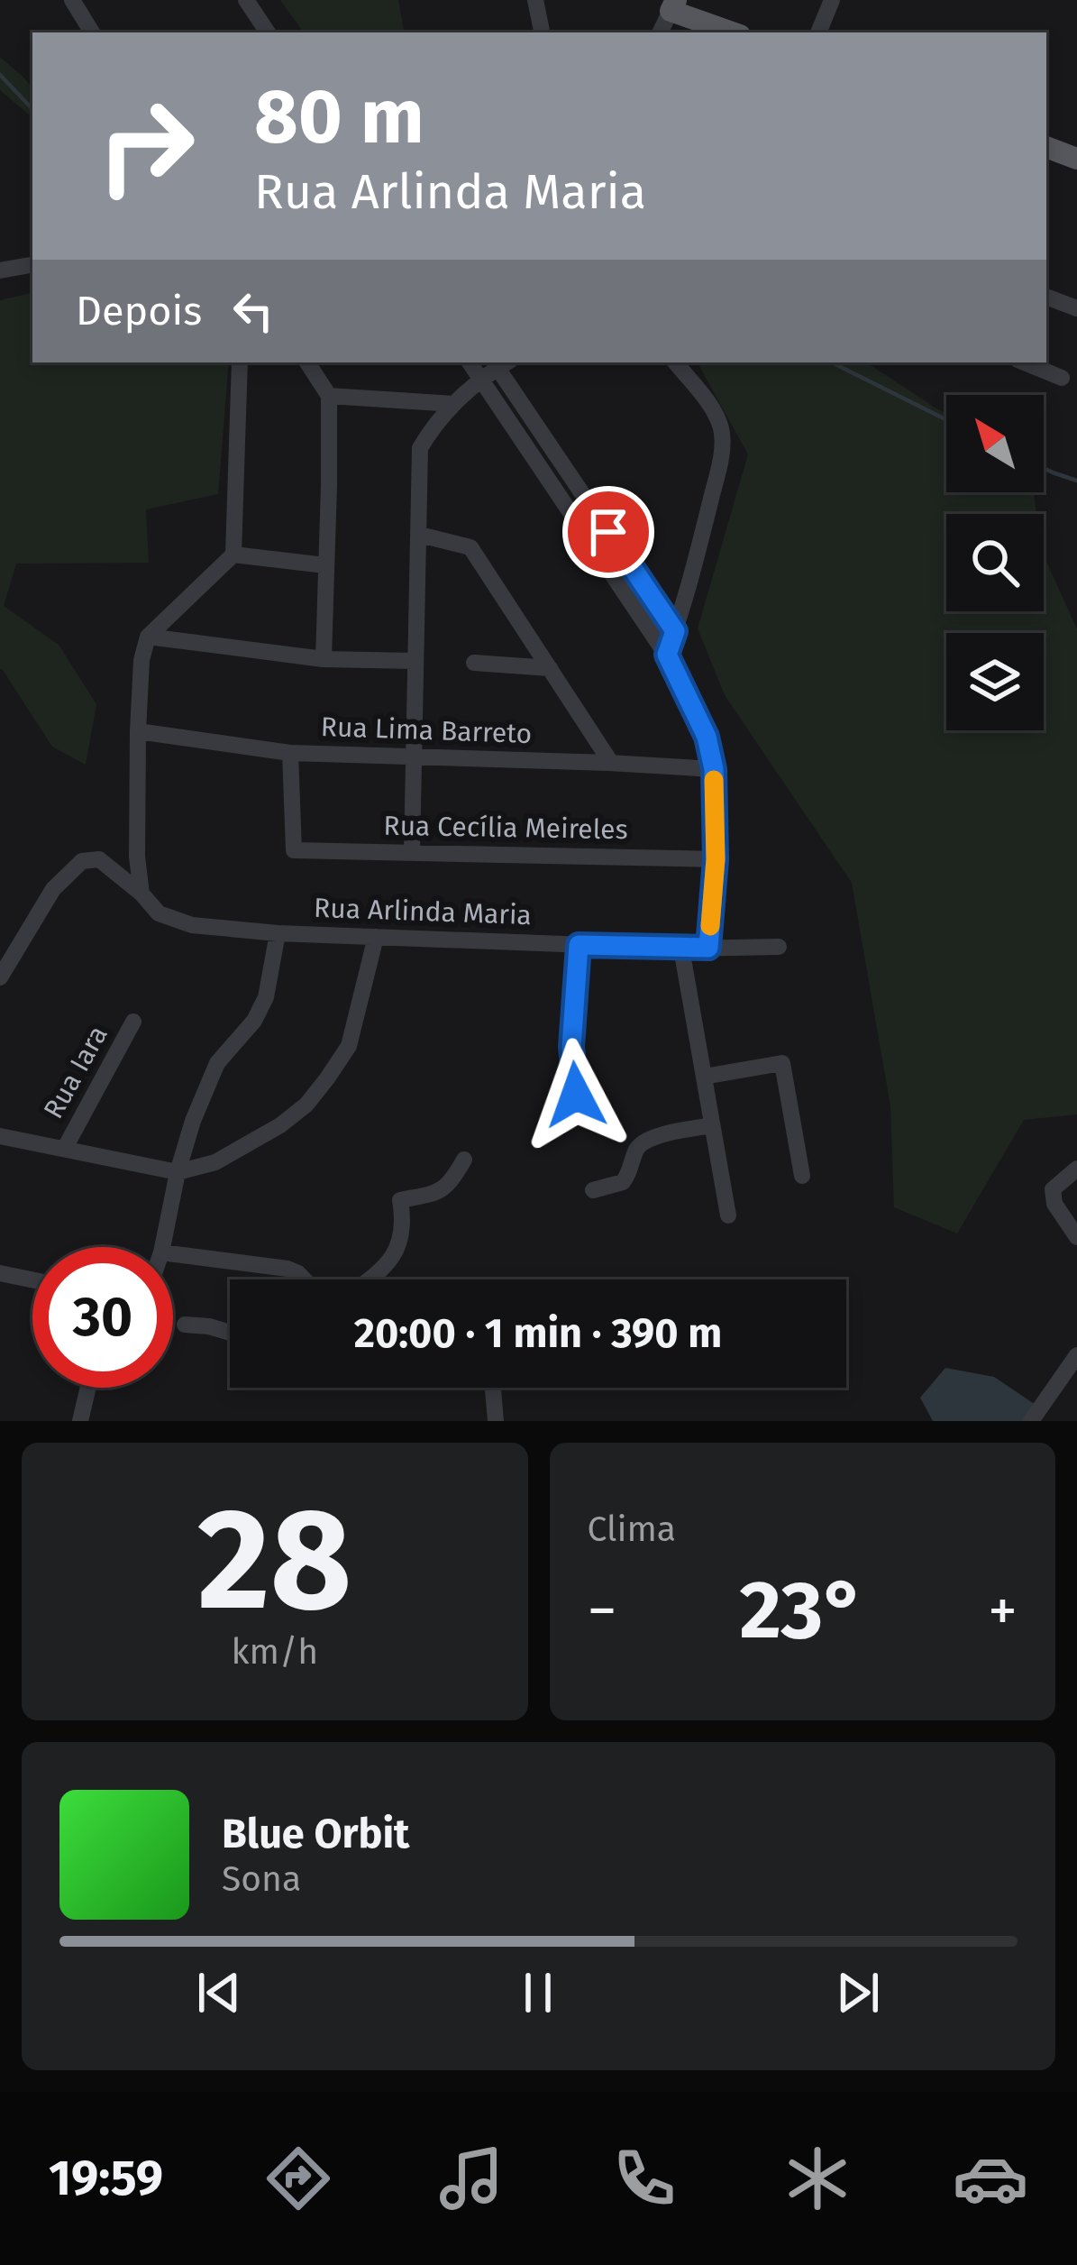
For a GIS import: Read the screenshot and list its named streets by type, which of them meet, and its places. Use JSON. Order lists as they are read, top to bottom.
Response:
{
  "streets": {
    "street": [
      "Rua Lima Barreto",
      "Rua Cecília Meireles",
      "Rua Arlinda Maria",
      "Rua Iara"
    ]
  },
  "crossings": [
    ["Rua Lima Barreto", "Rua Cecília Meireles"]
  ],
  "north": "top left",
  "page": {
    "turn": ["80 m", "Rua Arlinda Maria"],
    "then": "Depois",
    "limit": "30",
    "trip": "20:00 · 1 min · 390 m",
    "tile": [
      ["28", "km/h"],
      "Clima"
    ],
    "heat": ["−", "23°", "+"],
    "song": ["Blue Orbit", "Sona"],
    "tabs": "19:59"
  }
}
